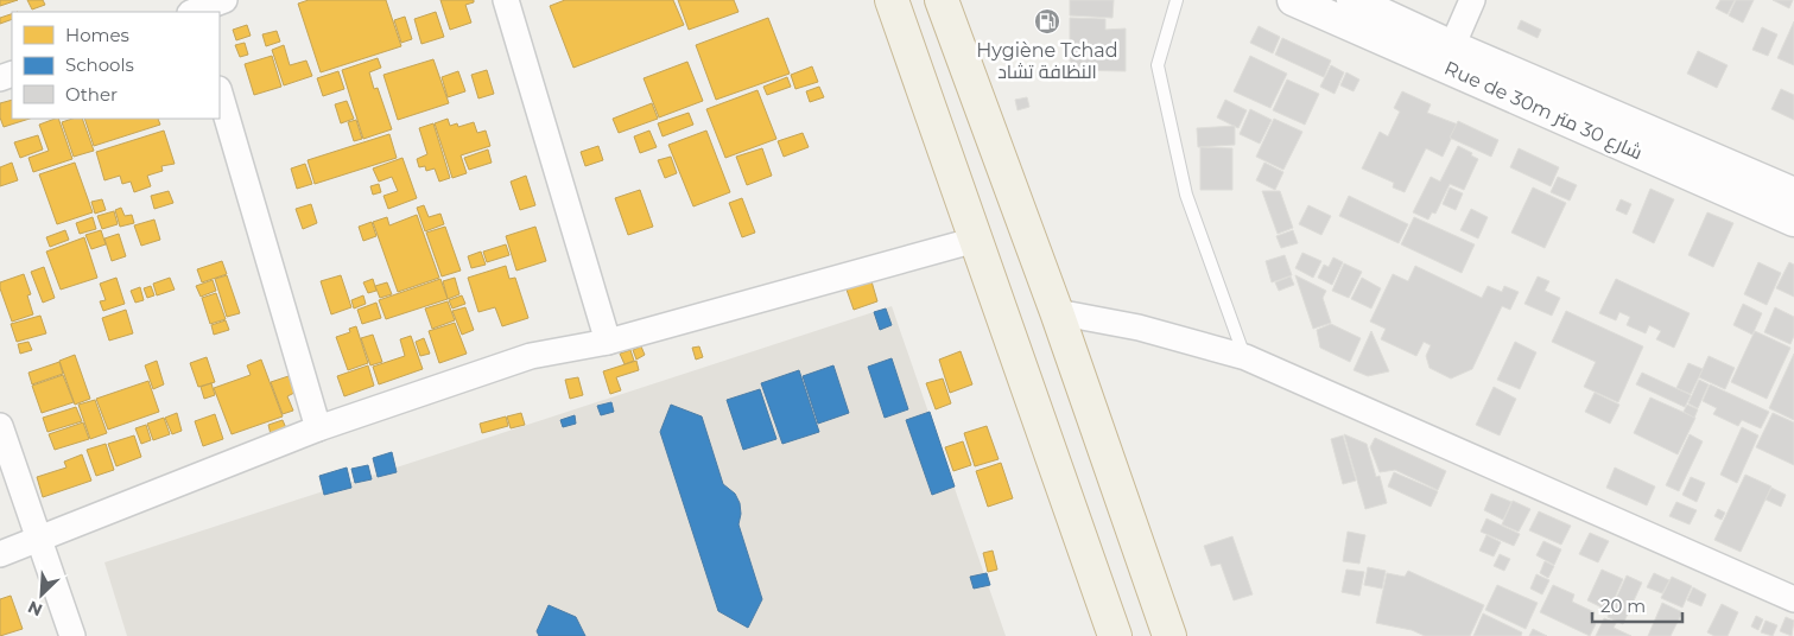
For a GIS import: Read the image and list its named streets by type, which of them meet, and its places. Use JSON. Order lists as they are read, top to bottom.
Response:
{
  "streets": {
    "street": ["Rue de 30m شارع 30 متر"]
  },
  "places": {
    "fuel station": ["Hygiène Tchad النظافة تشاد"]
  },
  "legend": ["Homes", "Schools", "Other"],
  "scale_bar": "20 m",
  "north": "bottom left"
}
